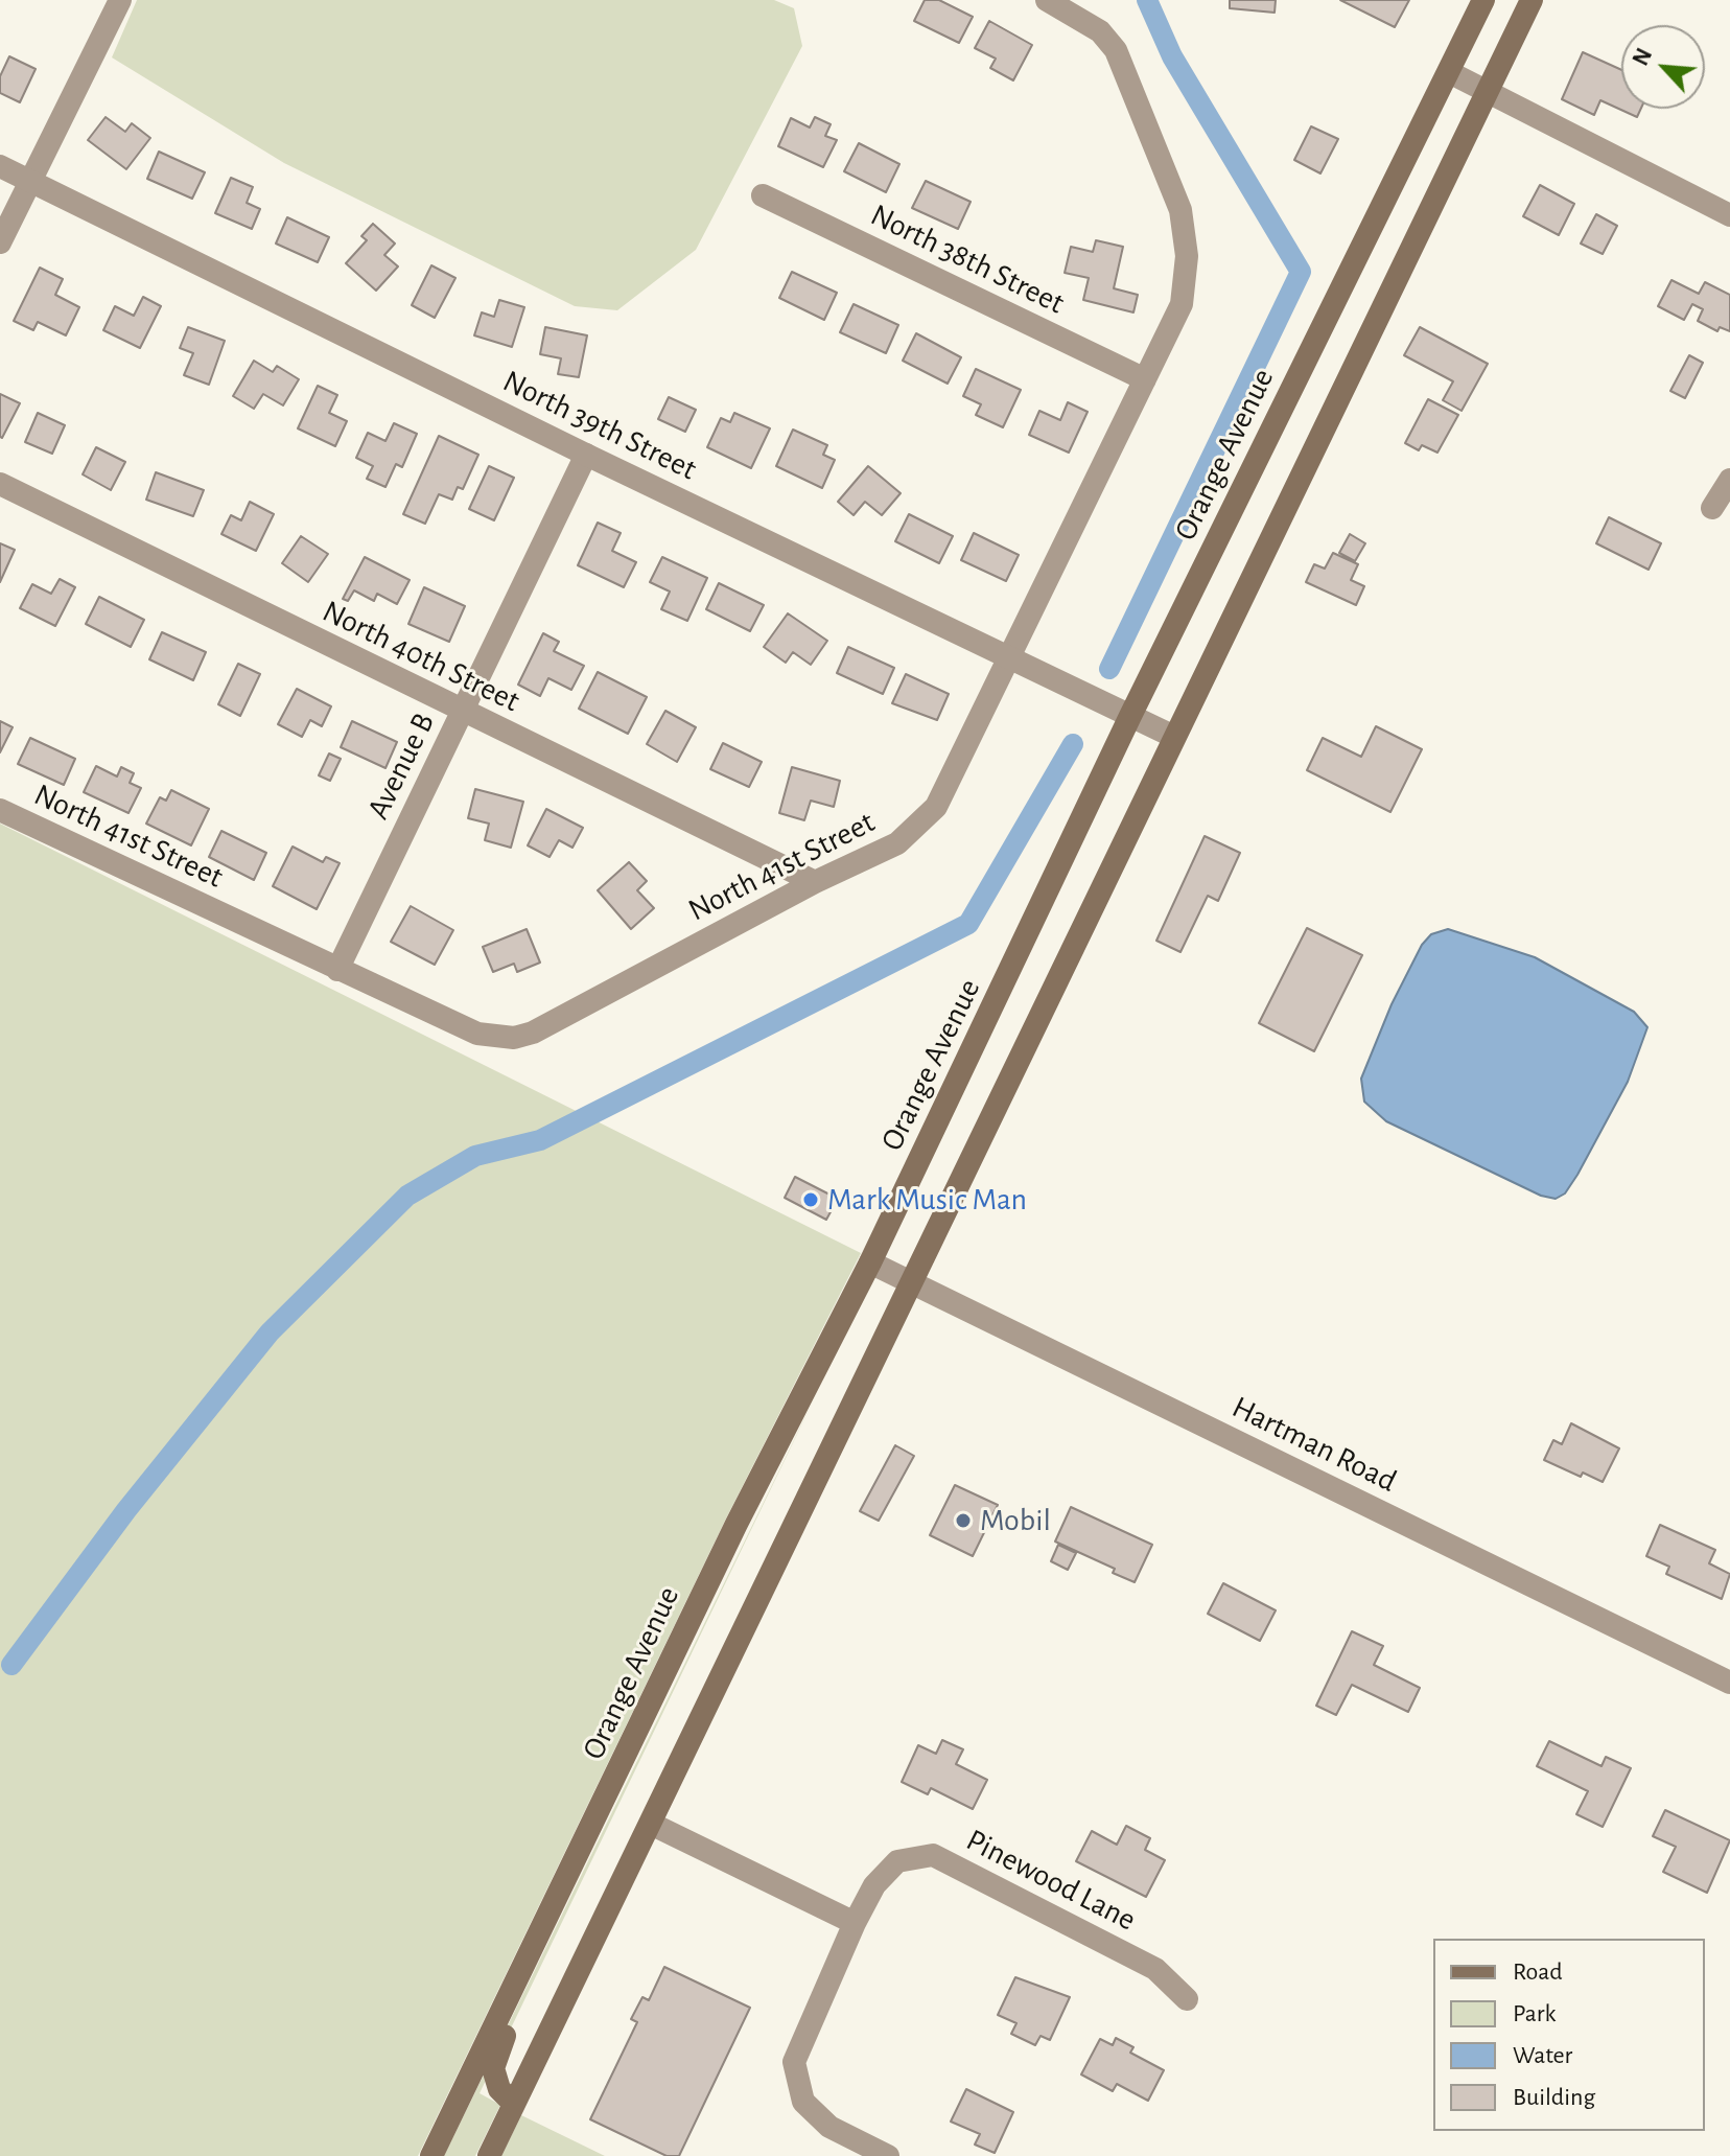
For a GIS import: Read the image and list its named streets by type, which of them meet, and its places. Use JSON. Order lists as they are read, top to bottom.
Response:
{
  "streets": {
    "main road": ["Orange Avenue"],
    "street": [
      "North 38th Street",
      "North 39th Street",
      "North 40th Street",
      "Avenue B",
      "North 41st Street",
      "Hartman Road",
      "Pinewood Lane"
    ]
  },
  "crossings": [
    ["North 38th Street", "North 41st Street"],
    ["North 39th Street", "Orange Avenue"],
    ["North 39th Street", "Avenue B"],
    ["North 39th Street", "North 41st Street"],
    ["Orange Avenue", "Hartman Road"],
    ["North 40th Street", "Avenue B"],
    ["North 40th Street", "North 41st Street"],
    ["Avenue B", "North 41st Street"]
  ],
  "places": ["Mark Music Man", "Mobil"],
  "legend": [
    "Road",
    "Park",
    "Water",
    "Building"
  ],
  "north": "top left"
}
